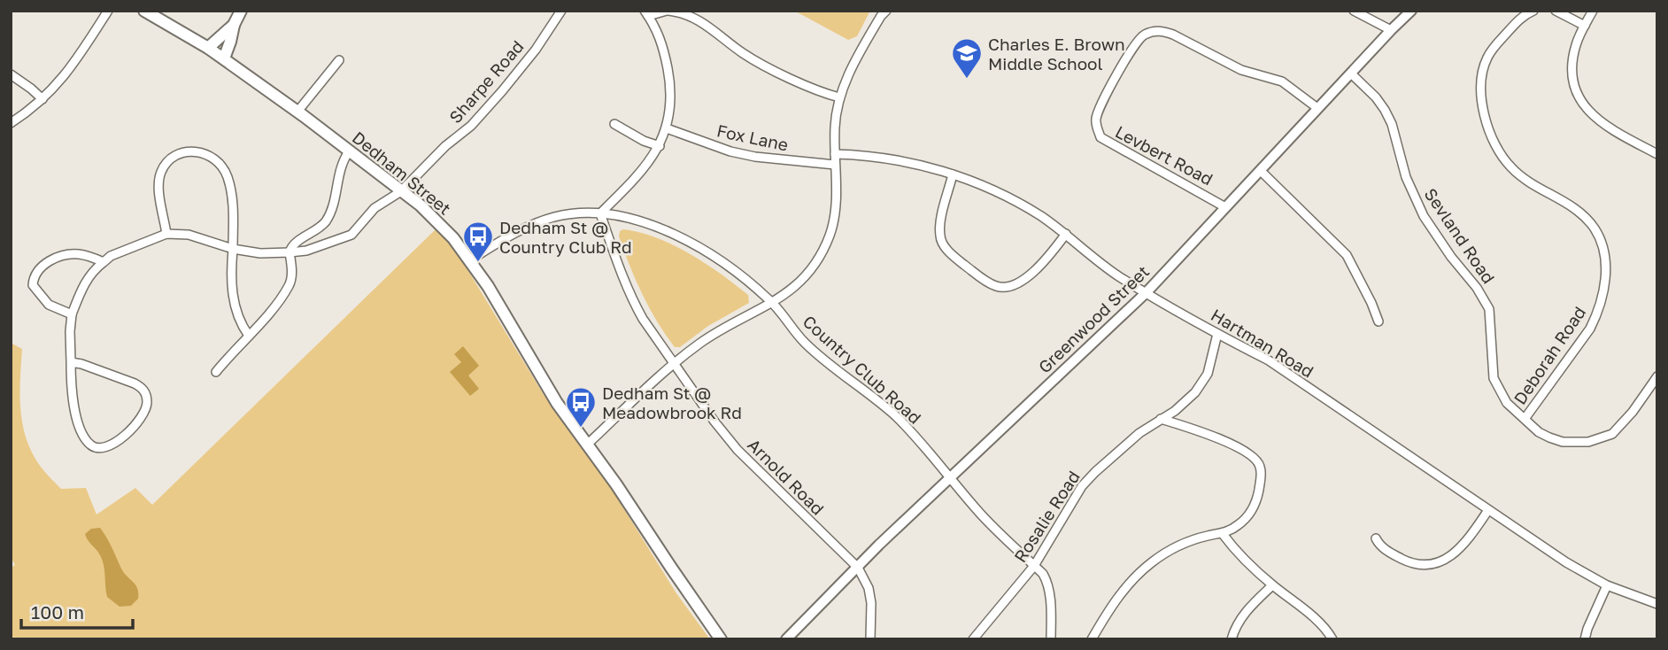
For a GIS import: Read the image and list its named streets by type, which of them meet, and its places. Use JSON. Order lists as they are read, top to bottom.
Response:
{
  "streets": {
    "main road": ["Dedham Street"],
    "street": [
      "Sharpe Road",
      "Fox Lane",
      "Levbert Road",
      "Sevland Road",
      "Greenwood Street",
      "Hartman Road",
      "Deborah Road",
      "Country Club Road",
      "Arnold Road",
      "Rosalie Road"
    ]
  },
  "crossings": [
    ["Sharpe Road", "Dedham Street"],
    ["Levbert Road", "Greenwood Street"],
    ["Dedham Street", "Country Club Road"],
    ["Sevland Road", "Greenwood Street"],
    ["Sevland Road", "Deborah Road"],
    ["Greenwood Street", "Hartman Road"],
    ["Greenwood Street", "Country Club Road"],
    ["Greenwood Street", "Arnold Road"],
    ["Hartman Road", "Rosalie Road"],
    ["Country Club Road", "Arnold Road"],
    ["Country Club Road", "Rosalie Road"]
  ],
  "places": {
    "school or university": ["Charles E. Brown Middle School"],
    "bus stop": ["Dedham St @ Country Club Rd", "Dedham St @ Meadowbrook Rd"]
  },
  "scale_bar": "100 m"
}
